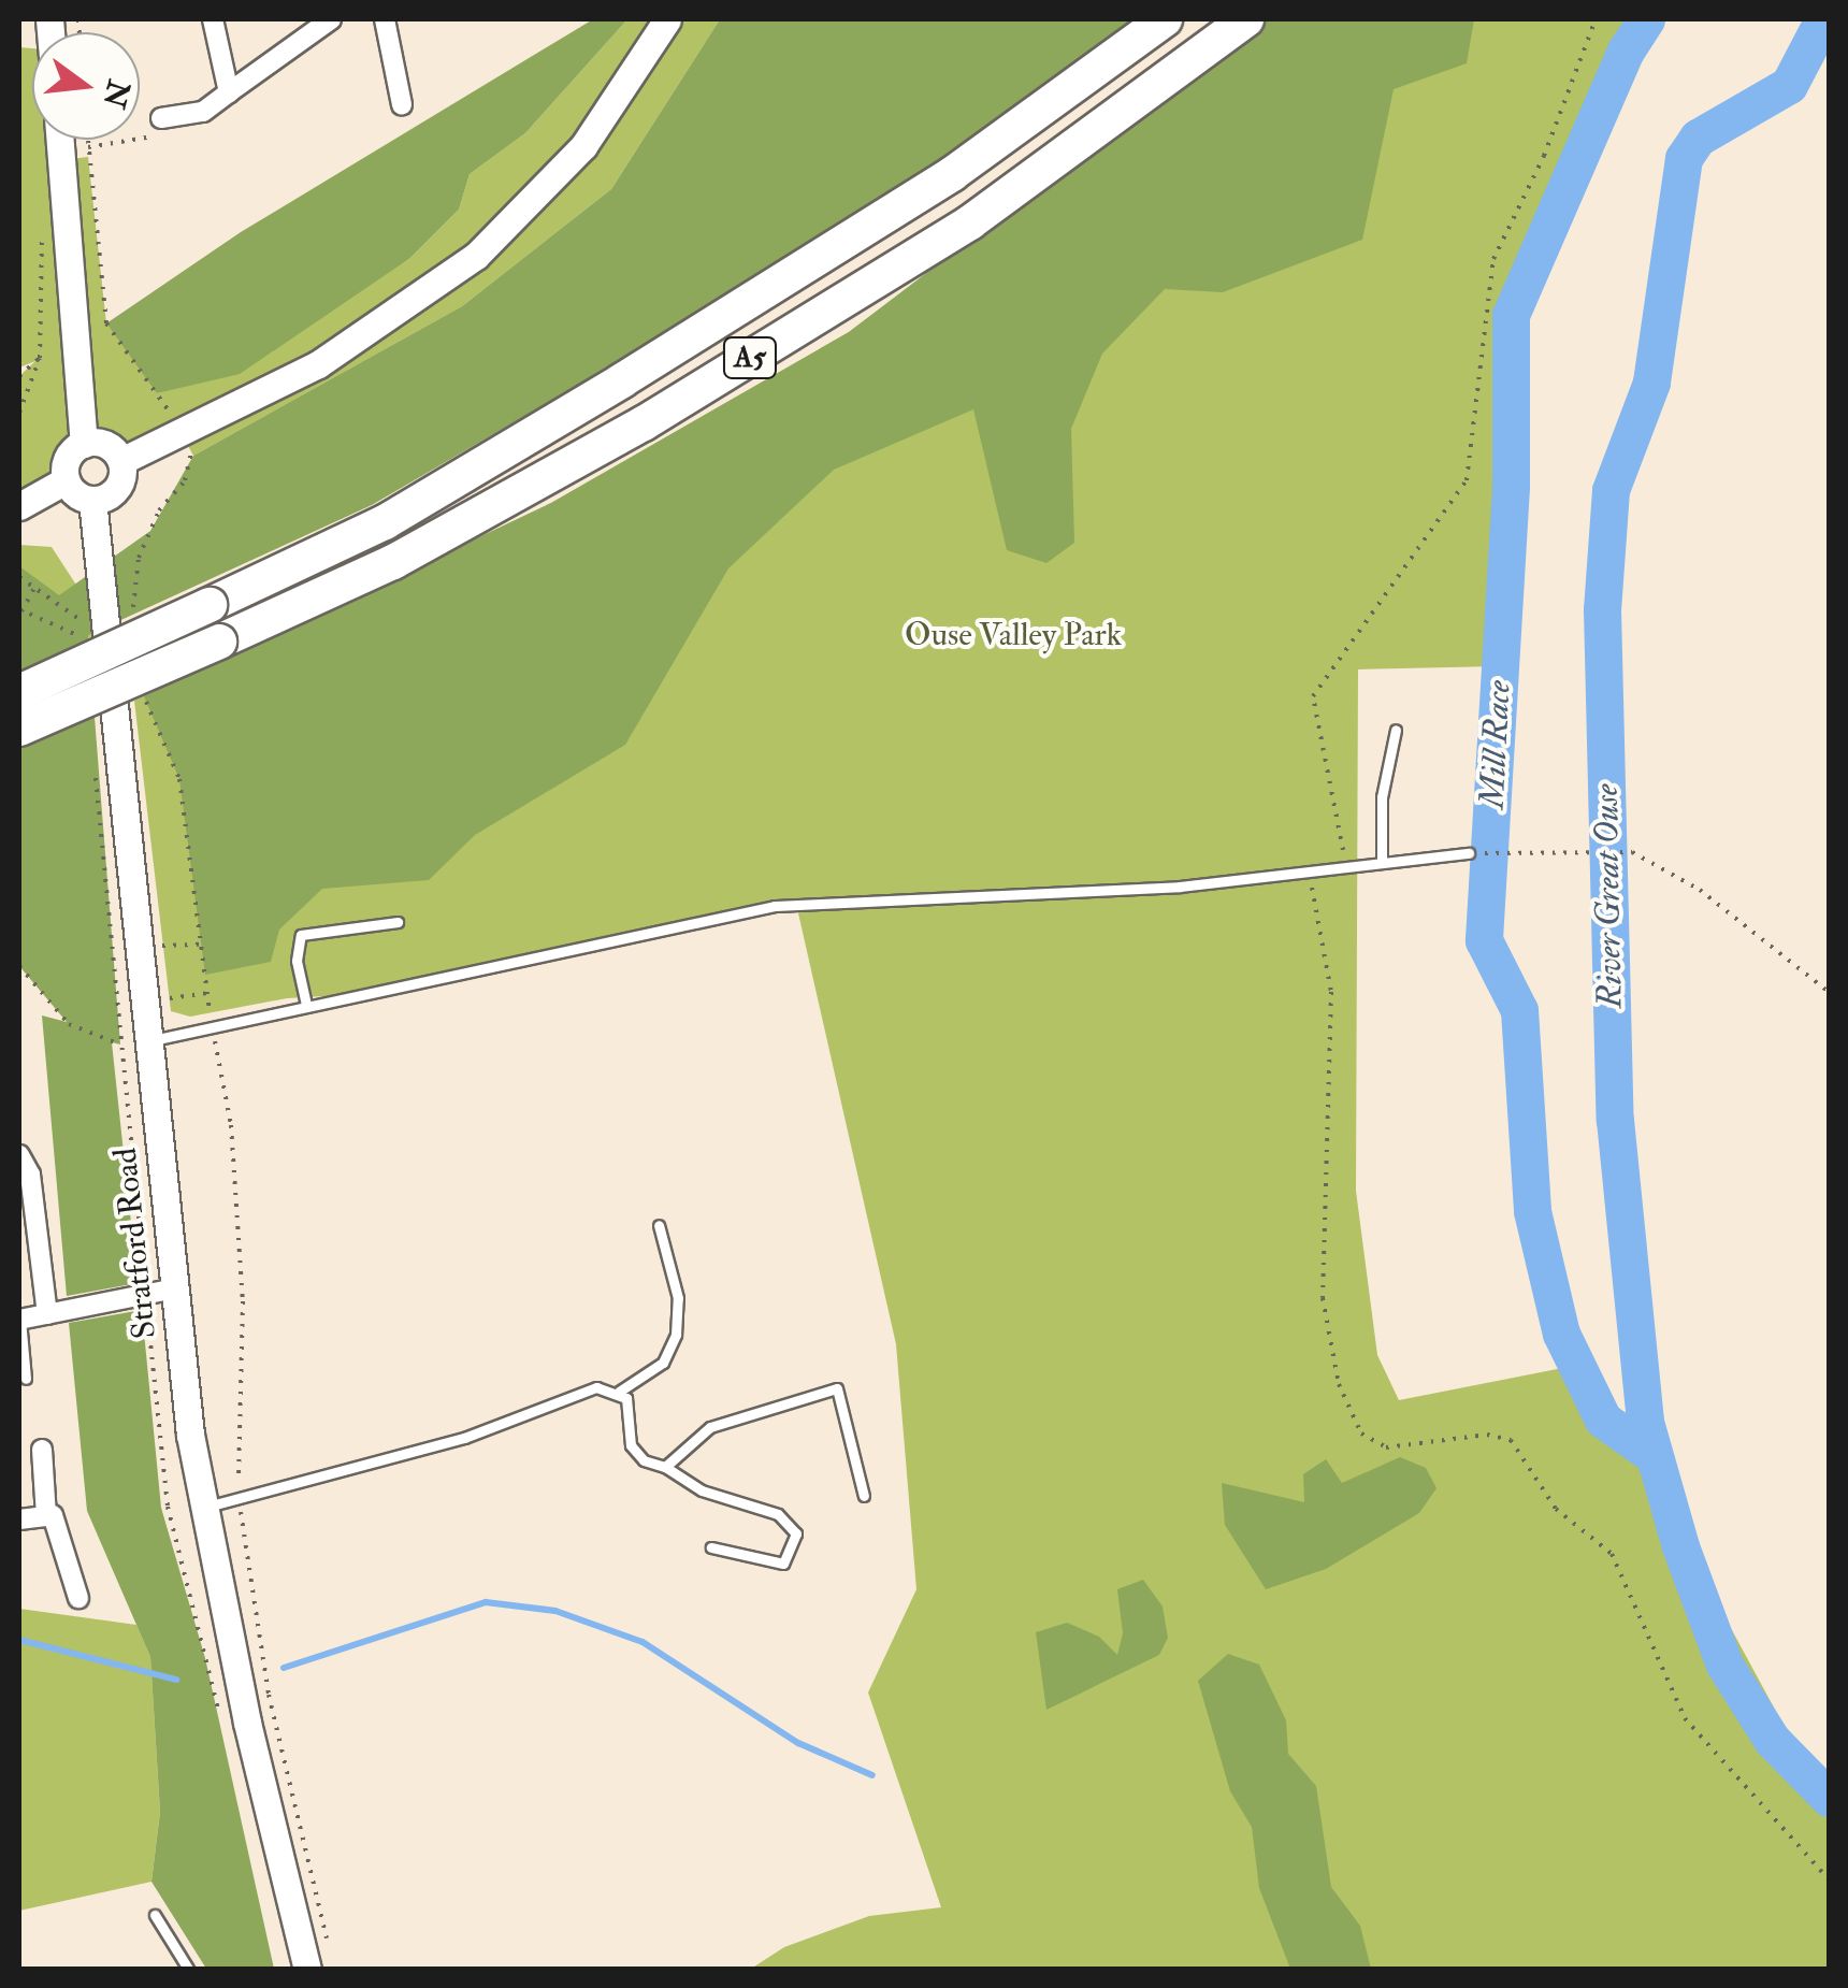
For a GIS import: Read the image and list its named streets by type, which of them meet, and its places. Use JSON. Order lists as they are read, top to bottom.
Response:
{
  "streets": {
    "highway": ["A5"],
    "street": ["Stratford Road"]
  },
  "water": ["Mill Race", "River Great Ouse"],
  "parks": ["Ouse Valley Park"],
  "north": "right"
}
